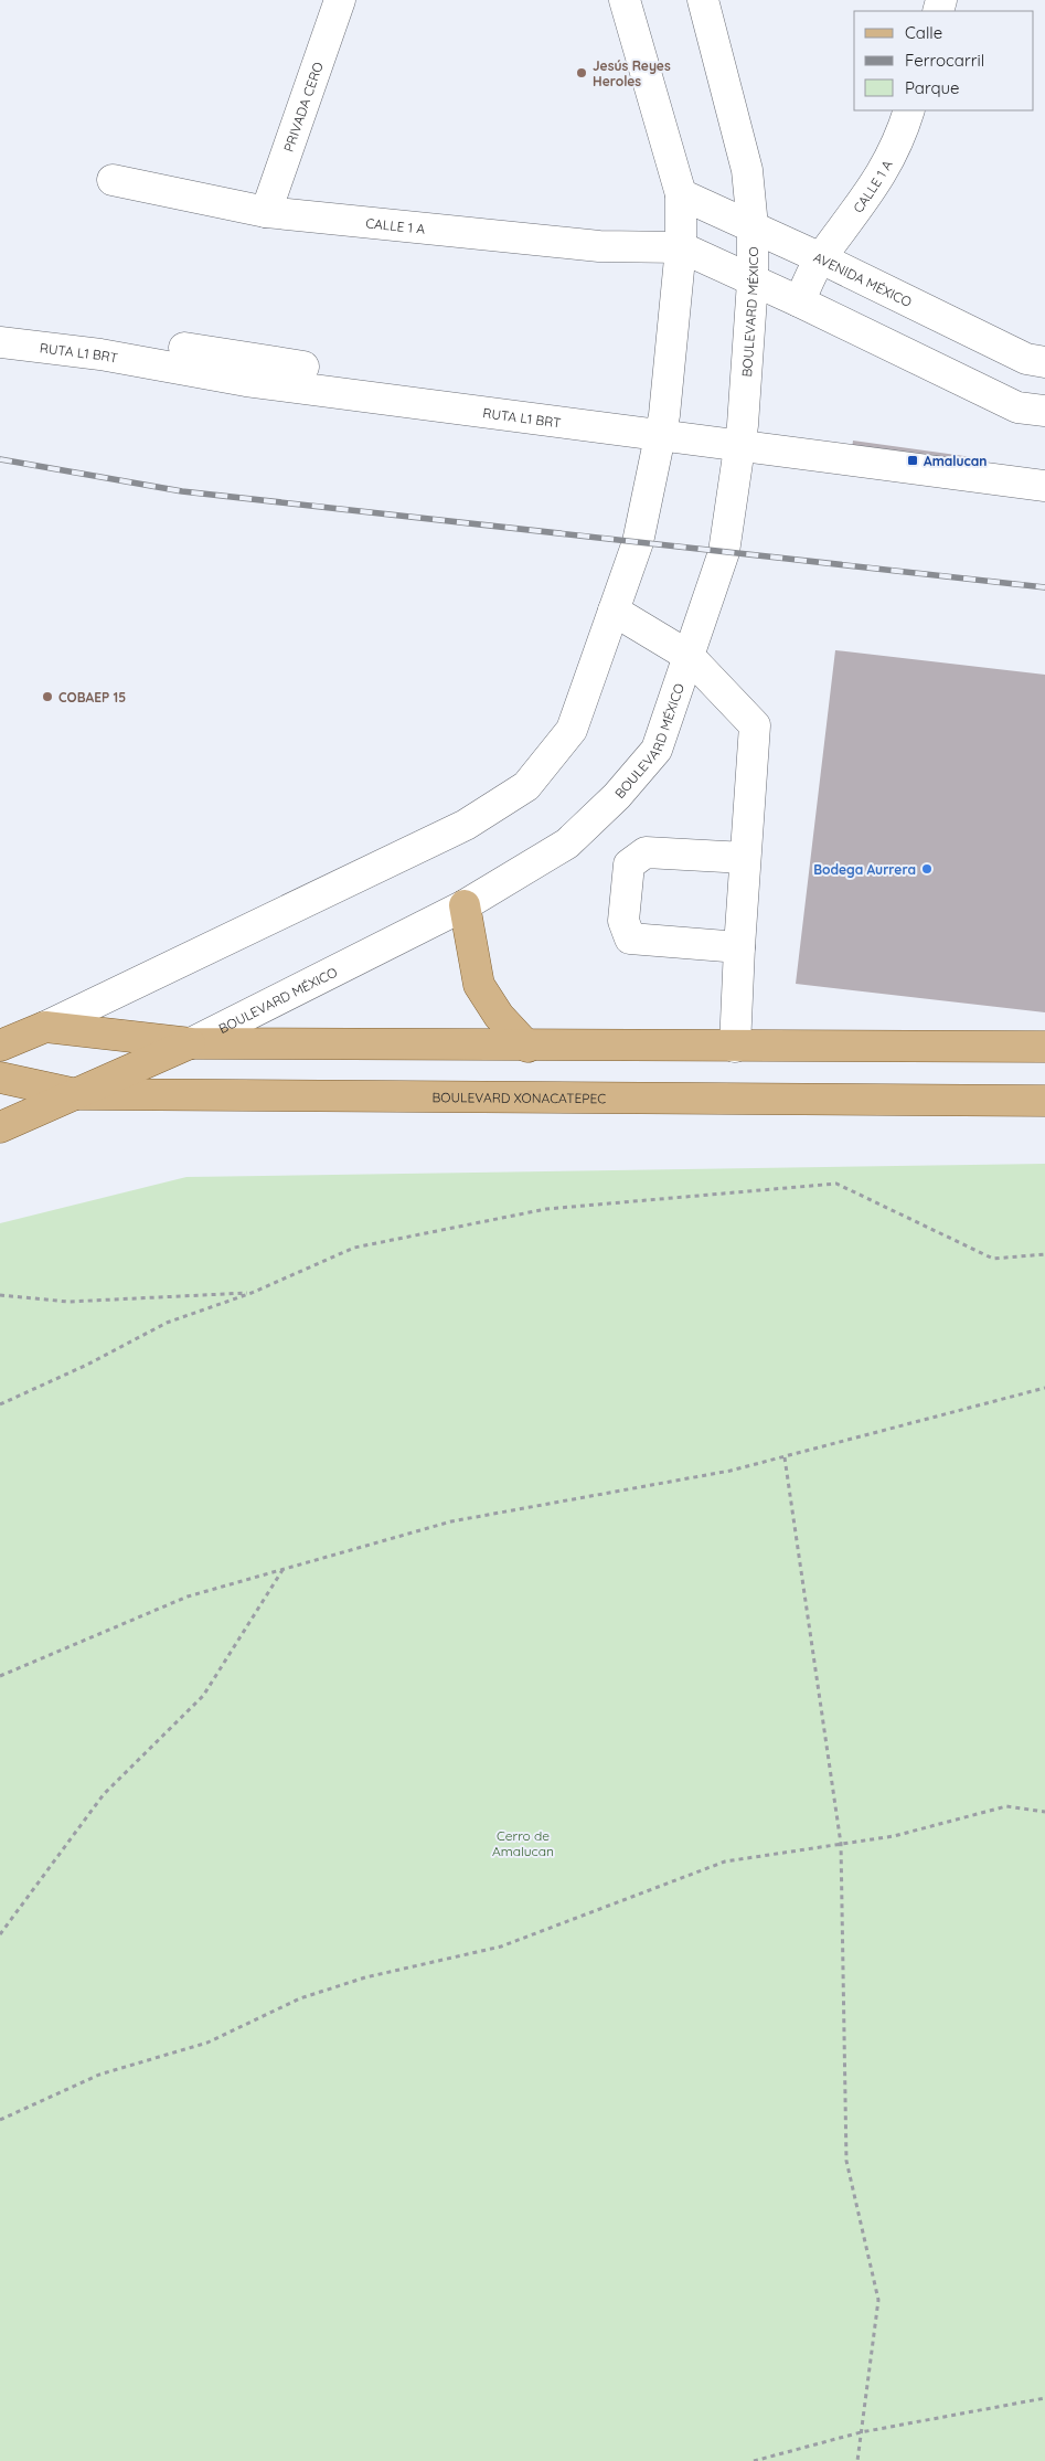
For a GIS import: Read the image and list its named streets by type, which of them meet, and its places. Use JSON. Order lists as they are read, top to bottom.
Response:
{
  "streets": {
    "main road": ["BOULEVARD MÉXICO", "BOULEVARD XONACATEPEC"],
    "street": [
      "PRIVADA CERO",
      "CALLE 1 A",
      "AVENIDA MÉXICO",
      "RUTA L1 BRT"
    ]
  },
  "crossings": [
    ["PRIVADA CERO", "CALLE 1 A"],
    ["CALLE 1 A", "AVENIDA MÉXICO"],
    ["AVENIDA MÉXICO", "BOULEVARD MÉXICO"],
    ["BOULEVARD MÉXICO", "RUTA L1 BRT"],
    ["BOULEVARD MÉXICO", "BOULEVARD XONACATEPEC"]
  ],
  "parks": ["Cerro de Amalucan"],
  "places": {
    "other": ["Jesús Reyes Heroles", "COBAEP 15", "Bodega Aurrera"],
    "transit": ["Amalucan"]
  },
  "legend": ["Calle", "Ferrocarril", "Parque"]
}
